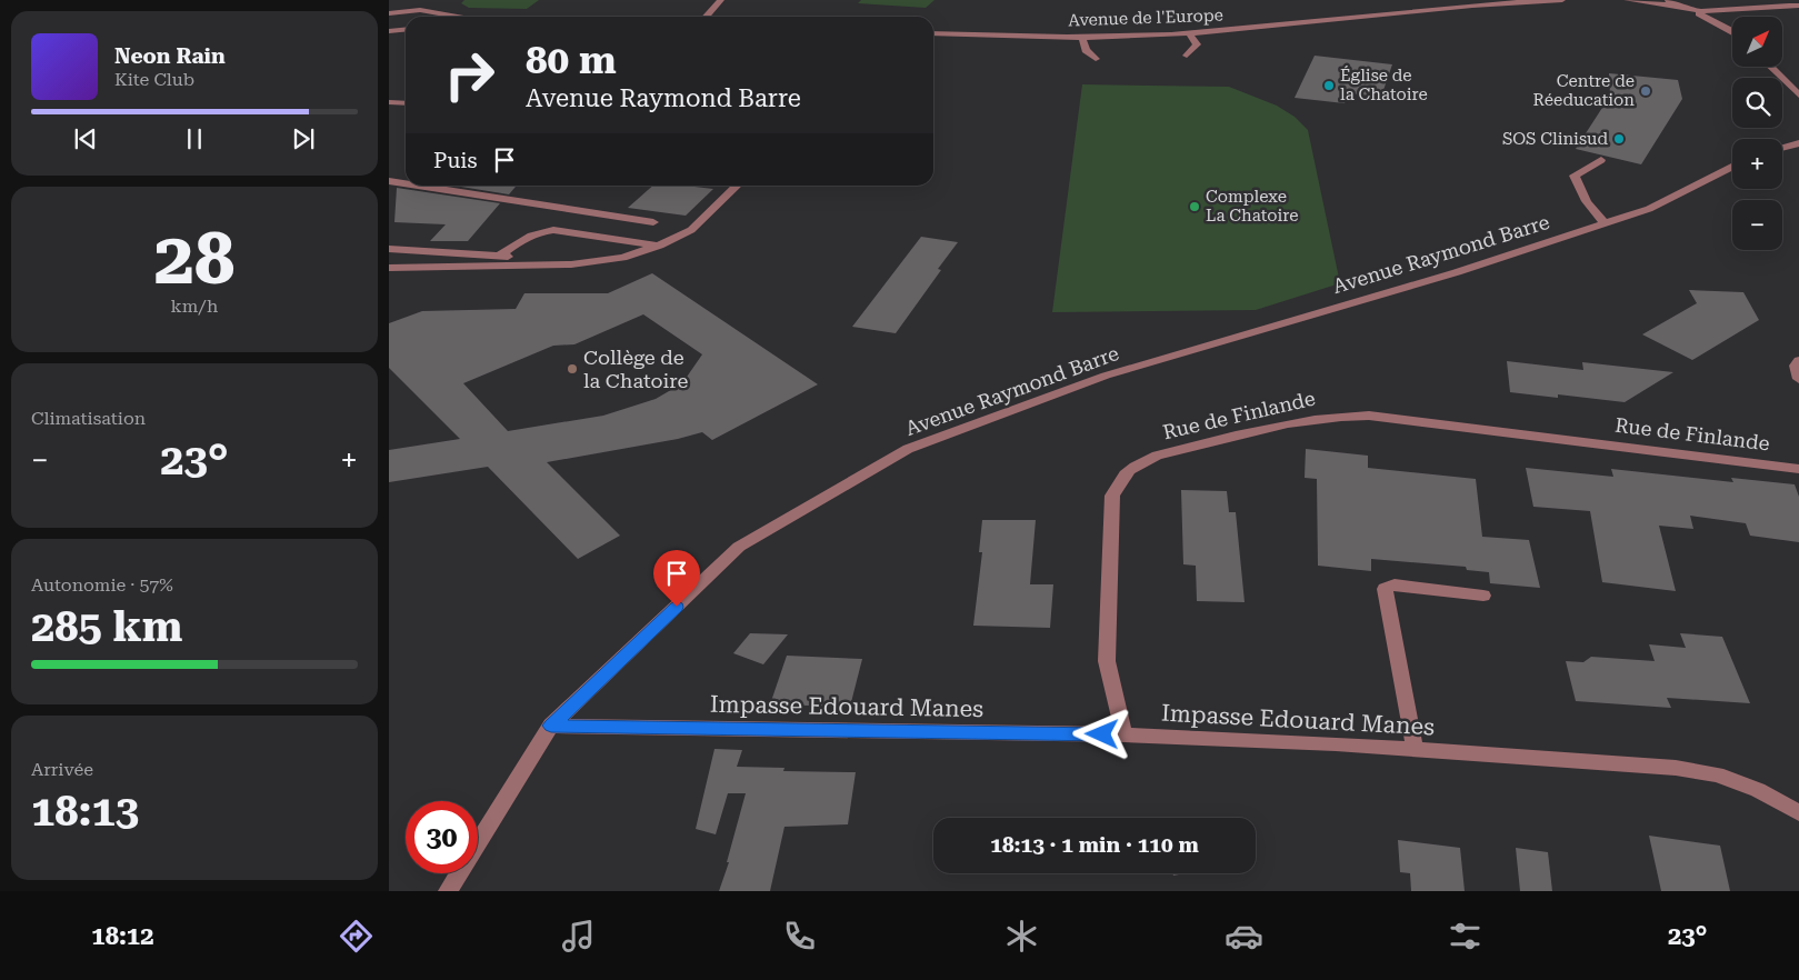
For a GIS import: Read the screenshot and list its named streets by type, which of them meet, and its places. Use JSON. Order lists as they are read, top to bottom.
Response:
{
  "streets": {
    "street": [
      "Avenue de l'Europe",
      "Avenue Raymond Barre",
      "Rue de Finlande",
      "Impasse Edouard Manes"
    ]
  },
  "crossings": [
    ["Avenue Raymond Barre", "Impasse Edouard Manes"],
    ["Rue de Finlande", "Impasse Edouard Manes"]
  ],
  "places": [
    "Église de la Chatoire",
    "Centre de Réeducation",
    "SOS Clinisud",
    "Complexe La Chatoire",
    "Collège de la Chatoire"
  ],
  "north": "top right",
  "page": {
    "map_buttons": ["+", "−"],
    "turn": ["80 m", "Avenue Raymond Barre"],
    "song": ["Neon Rain", "Kite Club"],
    "then": "Puis",
    "tile": [
      ["28", "km/h"],
      "Climatisation",
      ["Autonomie · 57%", "285 km"],
      ["Arrivée", "18:13"]
    ],
    "heat": ["−", "23°", "+"],
    "limit": "30",
    "trip": "18:13 · 1 min · 110 m",
    "tabs": ["18:12", "23°"]
  }
}
